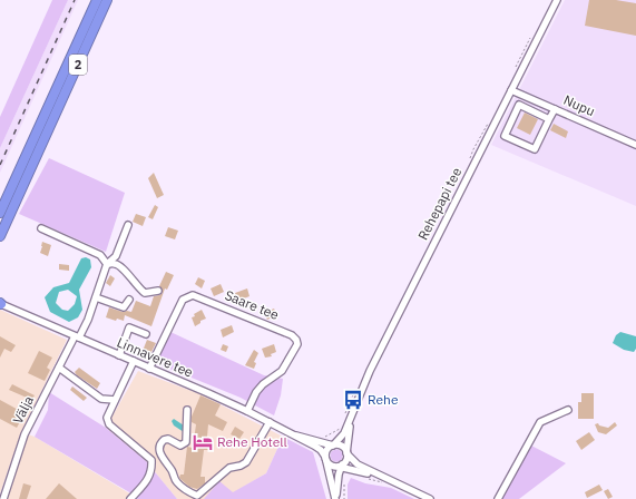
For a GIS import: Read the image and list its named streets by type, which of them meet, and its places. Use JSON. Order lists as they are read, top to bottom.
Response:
{
  "streets": {
    "highway": ["2"],
    "street": [
      "Nupu",
      "Rehepapi tee",
      "Saare tee",
      "Linnavere tee",
      "Välja"
    ]
  },
  "crossings": [
    ["Nupu", "Rehepapi tee"],
    ["Rehepapi tee", "Linnavere tee"],
    ["Saare tee", "Linnavere tee"],
    ["Linnavere tee", "Välja"]
  ],
  "places": {
    "bus stop": ["Rehe"],
    "hotel": ["Rehe Hotell"]
  }
}
